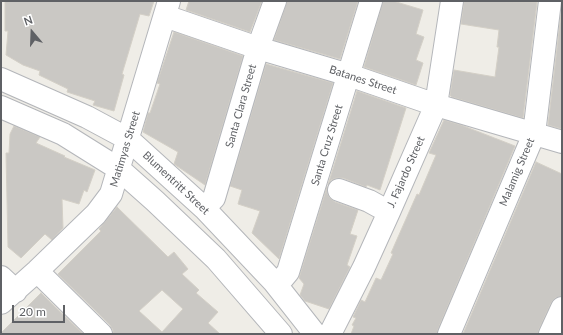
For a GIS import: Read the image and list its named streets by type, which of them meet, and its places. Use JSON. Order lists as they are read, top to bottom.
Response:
{
  "streets": {
    "street": [
      "Batanes Street",
      "Santa Clara Street",
      "Santa Cruz Street",
      "Matimyas Street",
      "J. Fajardo Street",
      "Malamig Street",
      "Blumentritt Street"
    ]
  },
  "crossings": [
    ["Batanes Street", "Santa Clara Street"],
    ["Batanes Street", "Santa Cruz Street"],
    ["Batanes Street", "Matimyas Street"],
    ["Batanes Street", "J. Fajardo Street"],
    ["Batanes Street", "Malamig Street"],
    ["Santa Clara Street", "Blumentritt Street"],
    ["Santa Cruz Street", "Blumentritt Street"],
    ["Matimyas Street", "Blumentritt Street"]
  ],
  "scale_bar": "20 m",
  "north": "top"
}
